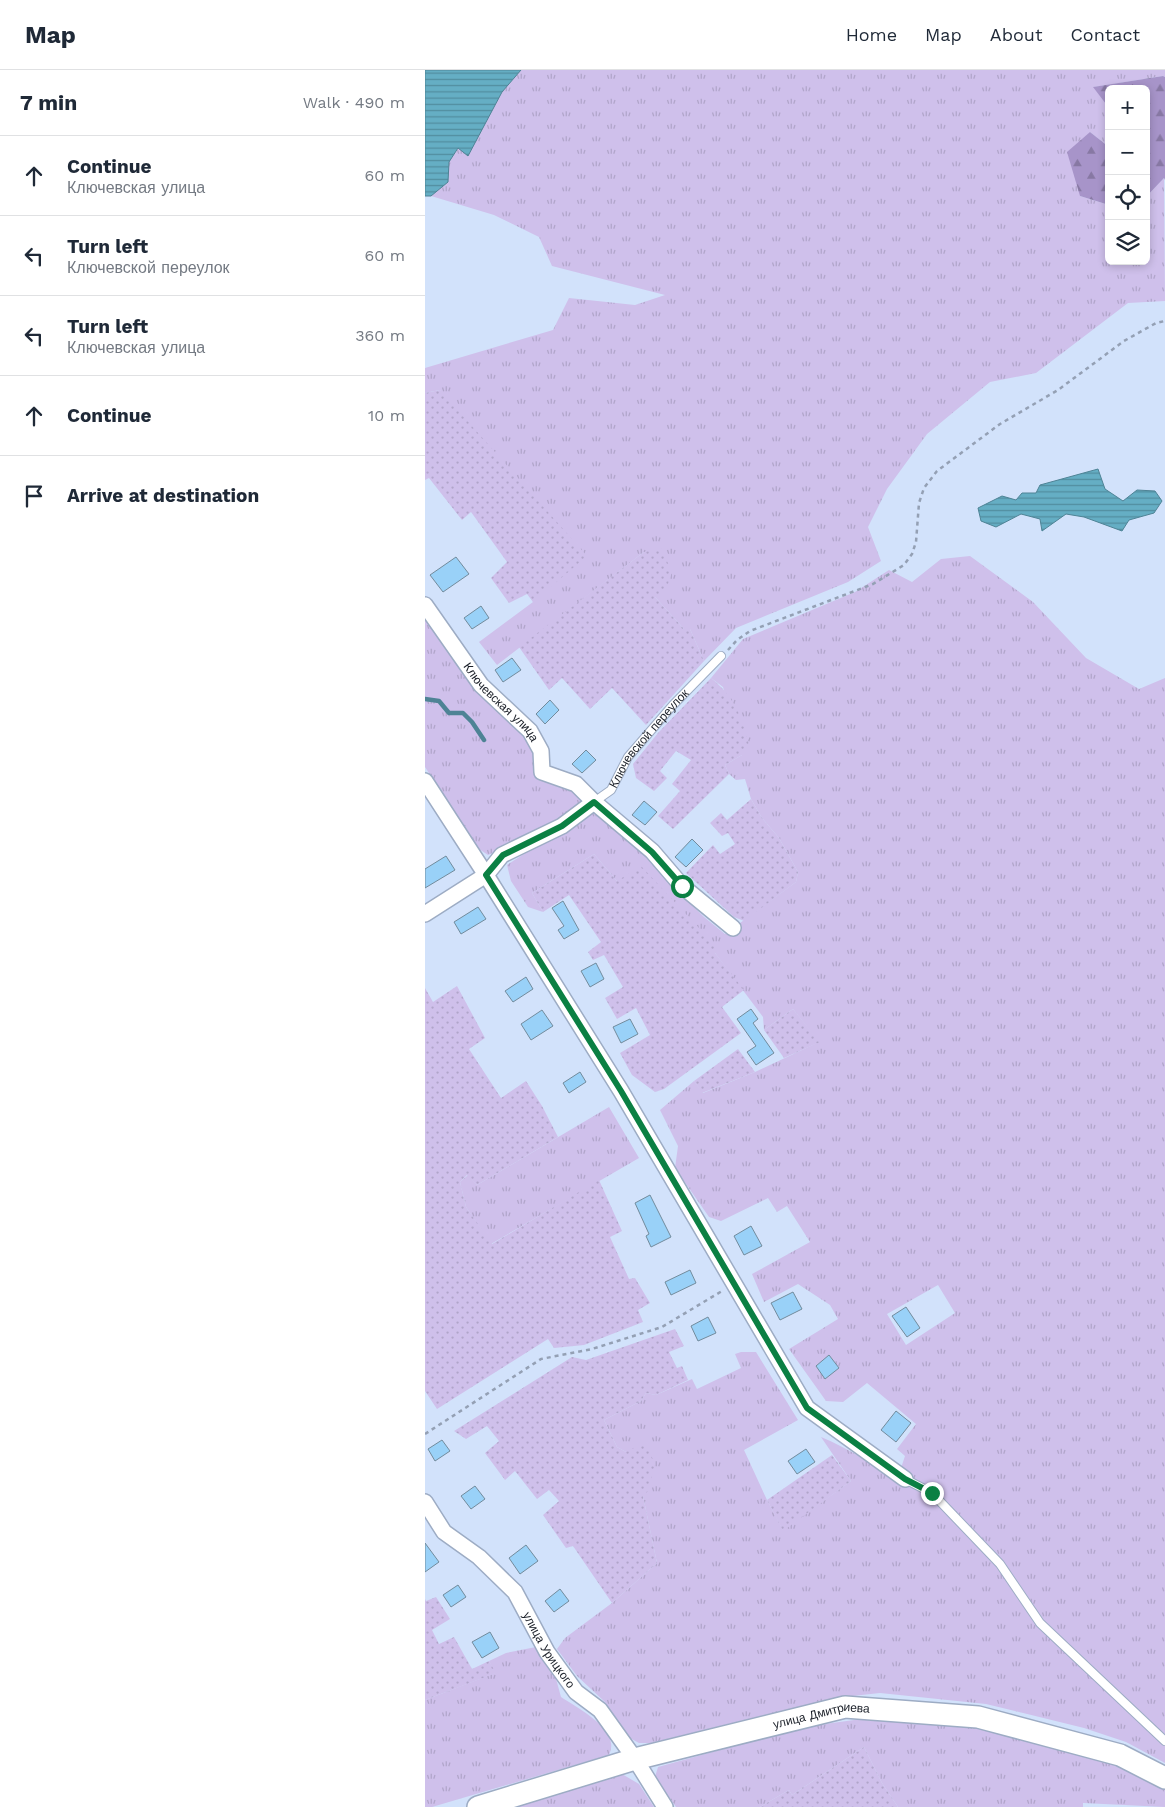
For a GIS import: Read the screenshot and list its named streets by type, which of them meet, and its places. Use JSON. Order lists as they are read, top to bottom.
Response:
{
  "streets": {
    "street": [
      "Ключевская улица",
      "Ключевской переулок",
      "улица Урицкого",
      "улица Дмитриева"
    ]
  },
  "crossings": [
    ["Ключевская улица", "Ключевской переулок"],
    ["улица Урицкого", "улица Дмитриева"]
  ],
  "page": {
    "header": "Map",
    "nav": [
      "Home",
      "Map",
      "About",
      "Contact"
    ],
    "heading": ["7 min", "Walk · 490 m"],
    "map_buttons": ["+", "−"],
    "list": [
      ["Continue", "Ключевская улица", "60 m"],
      ["Turn left", "Ключевской переулок", "60 m"],
      ["Turn left", "Ключевская улица", "360 m"],
      ["Continue", "10 m"],
      "Arrive at destination"
    ]
  }
}
